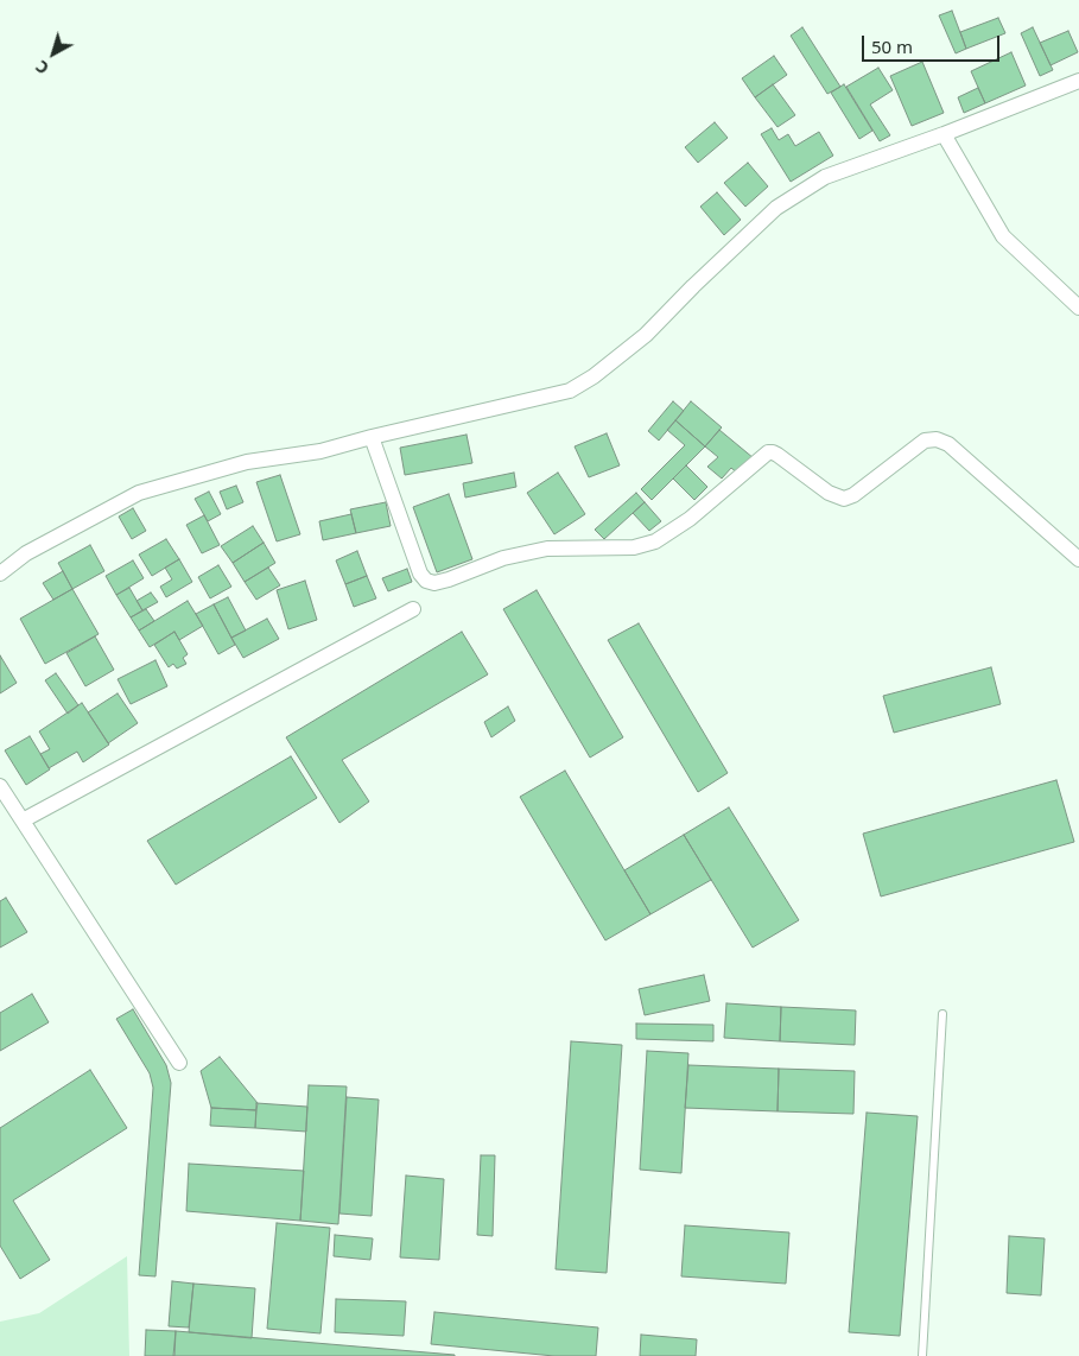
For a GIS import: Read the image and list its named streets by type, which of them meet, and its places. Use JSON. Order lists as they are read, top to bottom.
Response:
{
  "scale_bar": "50 m",
  "north": "bottom left"
}
